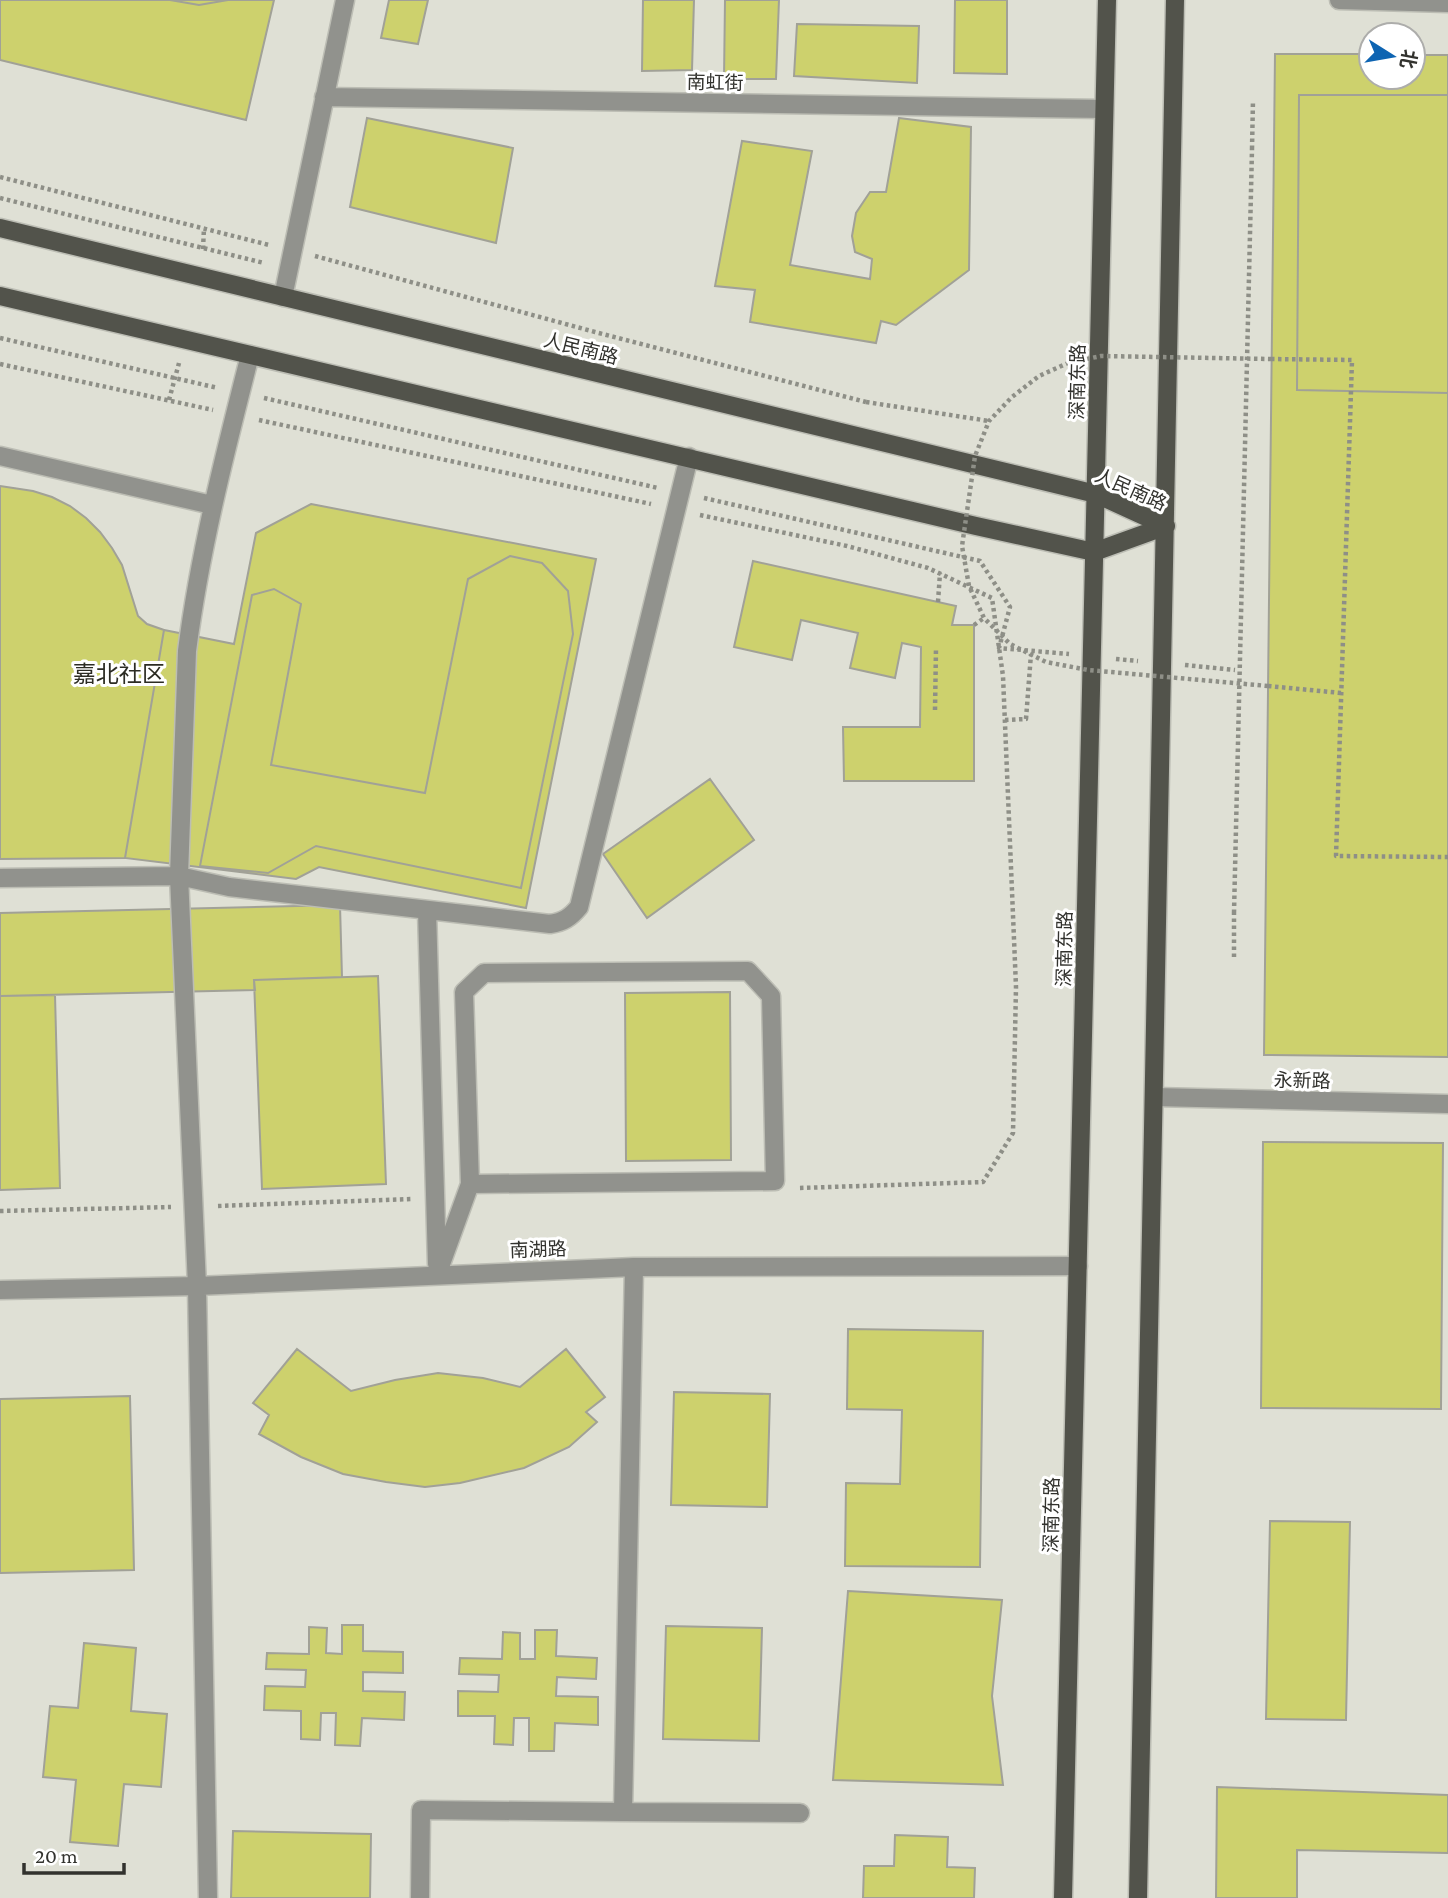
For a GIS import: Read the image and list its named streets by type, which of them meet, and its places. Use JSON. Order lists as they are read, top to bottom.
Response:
{
  "streets": {
    "main road": ["人民南路", "深南东路"],
    "street": ["南虹街", "永新路", "南湖路"]
  },
  "crossings": [
    ["南虹街", "深南东路"],
    ["人民南路", "深南东路"],
    ["深南东路", "南湖路"]
  ],
  "districts": ["嘉北社区"],
  "scale_bar": "20 m",
  "north": "right"
}
